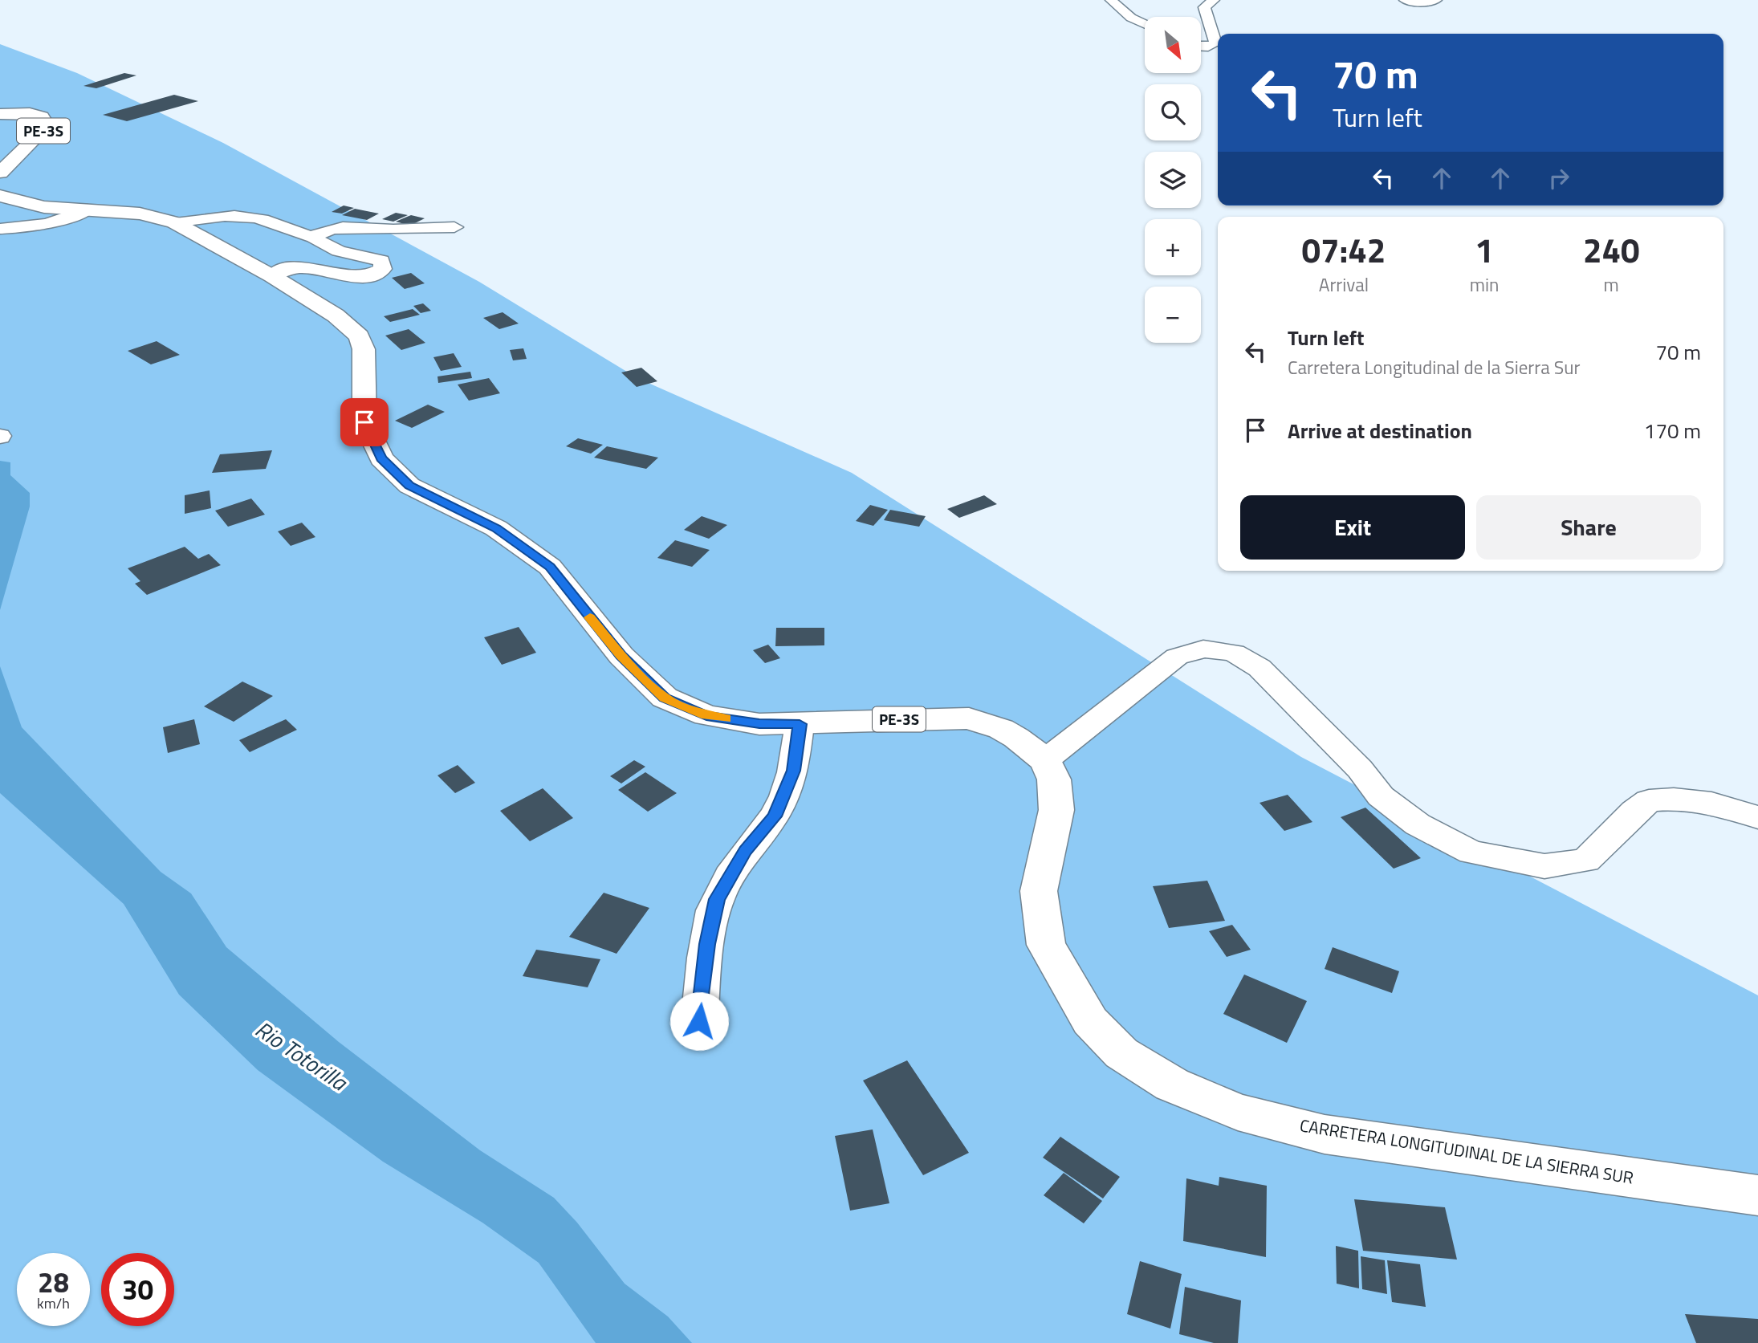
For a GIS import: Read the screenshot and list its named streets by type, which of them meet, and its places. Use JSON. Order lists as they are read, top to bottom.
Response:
{
  "streets": {
    "highway": ["PE-3S", "CARRETERA LONGITUDINAL DE LA SIERRA SUR"]
  },
  "crossings": [
    ["PE-3S", "CARRETERA LONGITUDINAL DE LA SIERRA SUR"]
  ],
  "water": ["Rio Totorilla"],
  "north": "bottom right",
  "page": {
    "map_buttons": ["+", "−"],
    "turn": ["70 m", "Turn left"],
    "eta": [
      "07:42",
      "Arrival",
      "1",
      "min",
      "240",
      "m"
    ],
    "list": [
      {
        "name": "Turn left",
        "note": "Carretera Longitudinal de la Sierra Sur",
        "value": "70 m"
      },
      {
        "name": "Arrive at destination",
        "value": "170 m"
      }
    ],
    "buttons": ["Exit", "Share"],
    "speed": "28 km/h",
    "limit": "30"
  }
}
